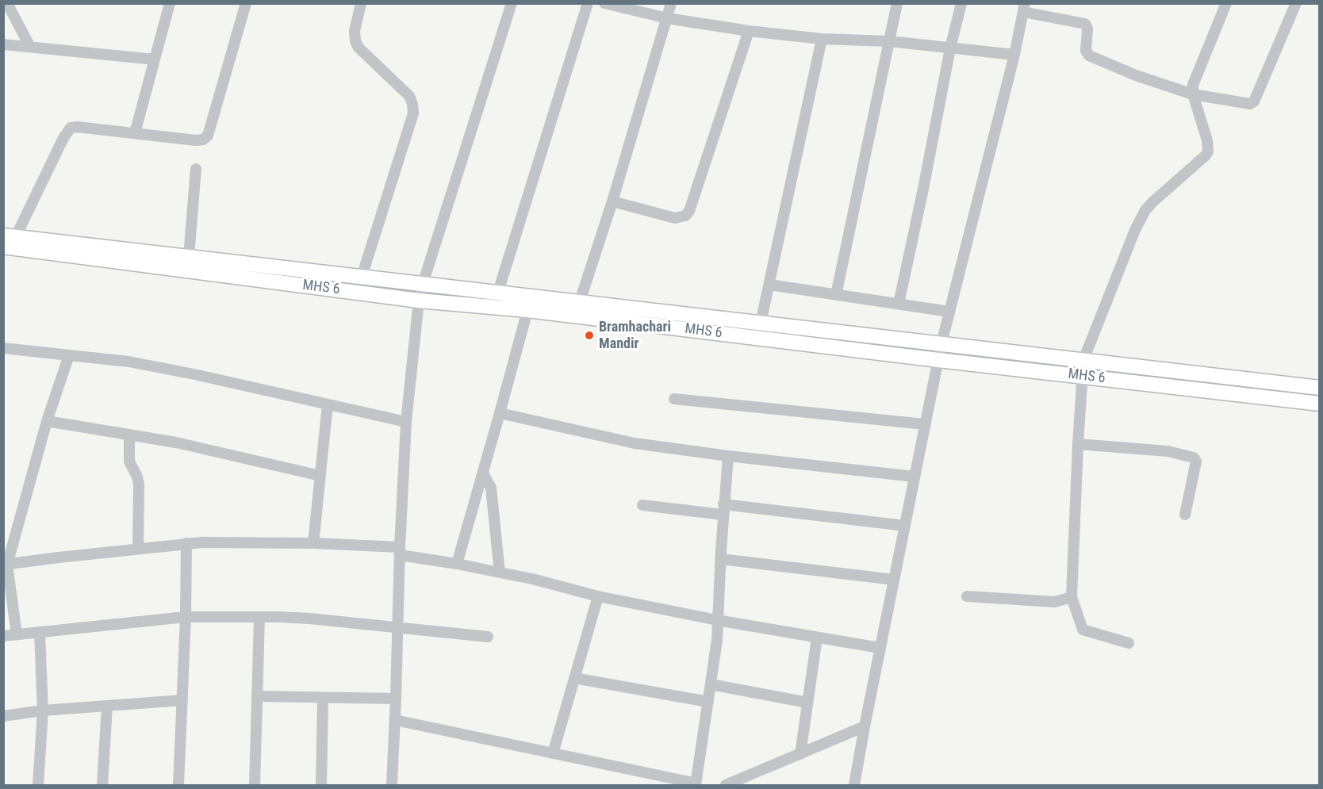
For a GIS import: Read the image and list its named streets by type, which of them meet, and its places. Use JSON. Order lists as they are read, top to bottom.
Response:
{
  "streets": {
    "main road": ["MHS 6"]
  },
  "places": ["Bramhachari Mandir"]
}
